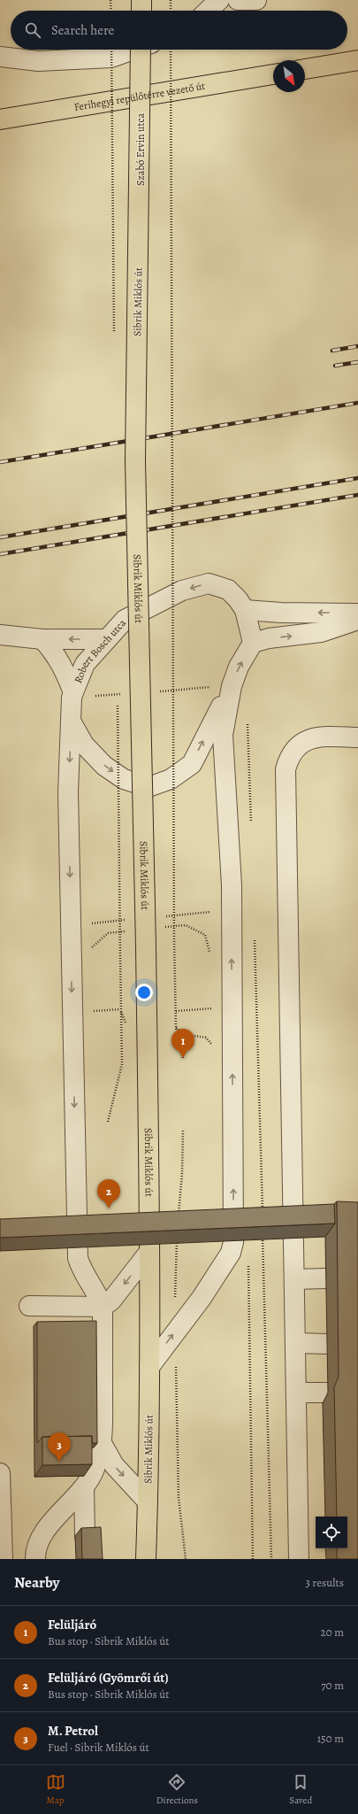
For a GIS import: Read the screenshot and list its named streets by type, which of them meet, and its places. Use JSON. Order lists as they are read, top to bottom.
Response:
{
  "streets": {
    "main road": ["Ferihegyi repülőtérre vezető út", "Szabó Ervin utca", "Sibrik Miklós út"],
    "street": ["Robert Bosch utca"]
  },
  "crossings": [
    ["Szabó Ervin utca", "Sibrik Miklós út"]
  ],
  "one_way": ["Robert Bosch utca"],
  "north": "bottom right",
  "page": {
    "search": "Search here",
    "pins": ["1", "2", "3"],
    "heading": ["Nearby", "3 results"],
    "list": [
      {
        "mark": "1",
        "name": "Felüljáró",
        "note": "Bus stop · Sibrik Miklós út",
        "value": "20 m"
      },
      {
        "mark": "2",
        "name": "Felüljáró (Gyömrői út)",
        "note": "Bus stop · Sibrik Miklós út",
        "value": "70 m"
      },
      {
        "mark": "3",
        "name": "M. Petrol",
        "note": "Fuel · Sibrik Miklós út",
        "value": "150 m"
      }
    ],
    "nav": ["Map", "Directions", "Saved"]
  }
}
